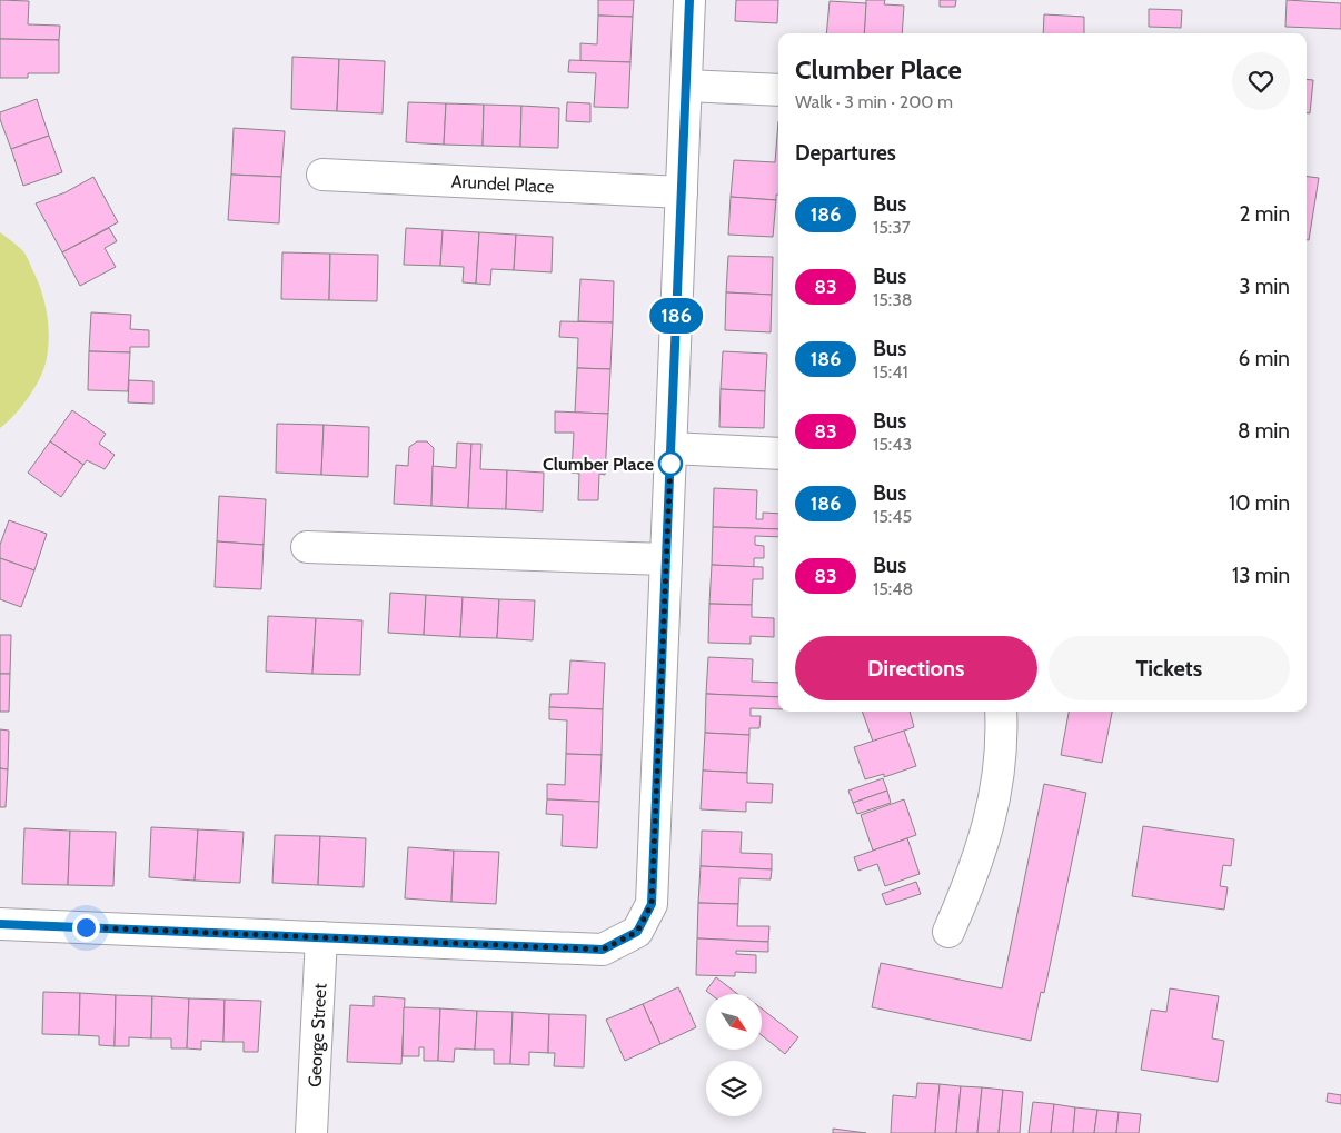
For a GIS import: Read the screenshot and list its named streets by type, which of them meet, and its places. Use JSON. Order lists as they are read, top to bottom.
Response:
{
  "streets": {
    "street": ["Arundel Place", "George Street"]
  },
  "places": ["Clumber Place"],
  "lines": ["bus line 186"],
  "north": "bottom right",
  "page": {
    "on_map": "186",
    "heading": [
      ["Clumber Place", "Walk · 3 min · 200 m"],
      "Departures"
    ],
    "list": [
      {
        "mark": "186",
        "name": "Bus",
        "note": "15:37",
        "value": "2 min"
      },
      {
        "mark": "83",
        "name": "Bus",
        "note": "15:38",
        "value": "3 min"
      },
      {
        "mark": "186",
        "name": "Bus",
        "note": "15:41",
        "value": "6 min"
      },
      {
        "mark": "83",
        "name": "Bus",
        "note": "15:43",
        "value": "8 min"
      },
      {
        "mark": "186",
        "name": "Bus",
        "note": "15:45",
        "value": "10 min"
      },
      {
        "mark": "83",
        "name": "Bus",
        "note": "15:48",
        "value": "13 min"
      }
    ],
    "buttons": ["Directions", "Tickets"]
  }
}
